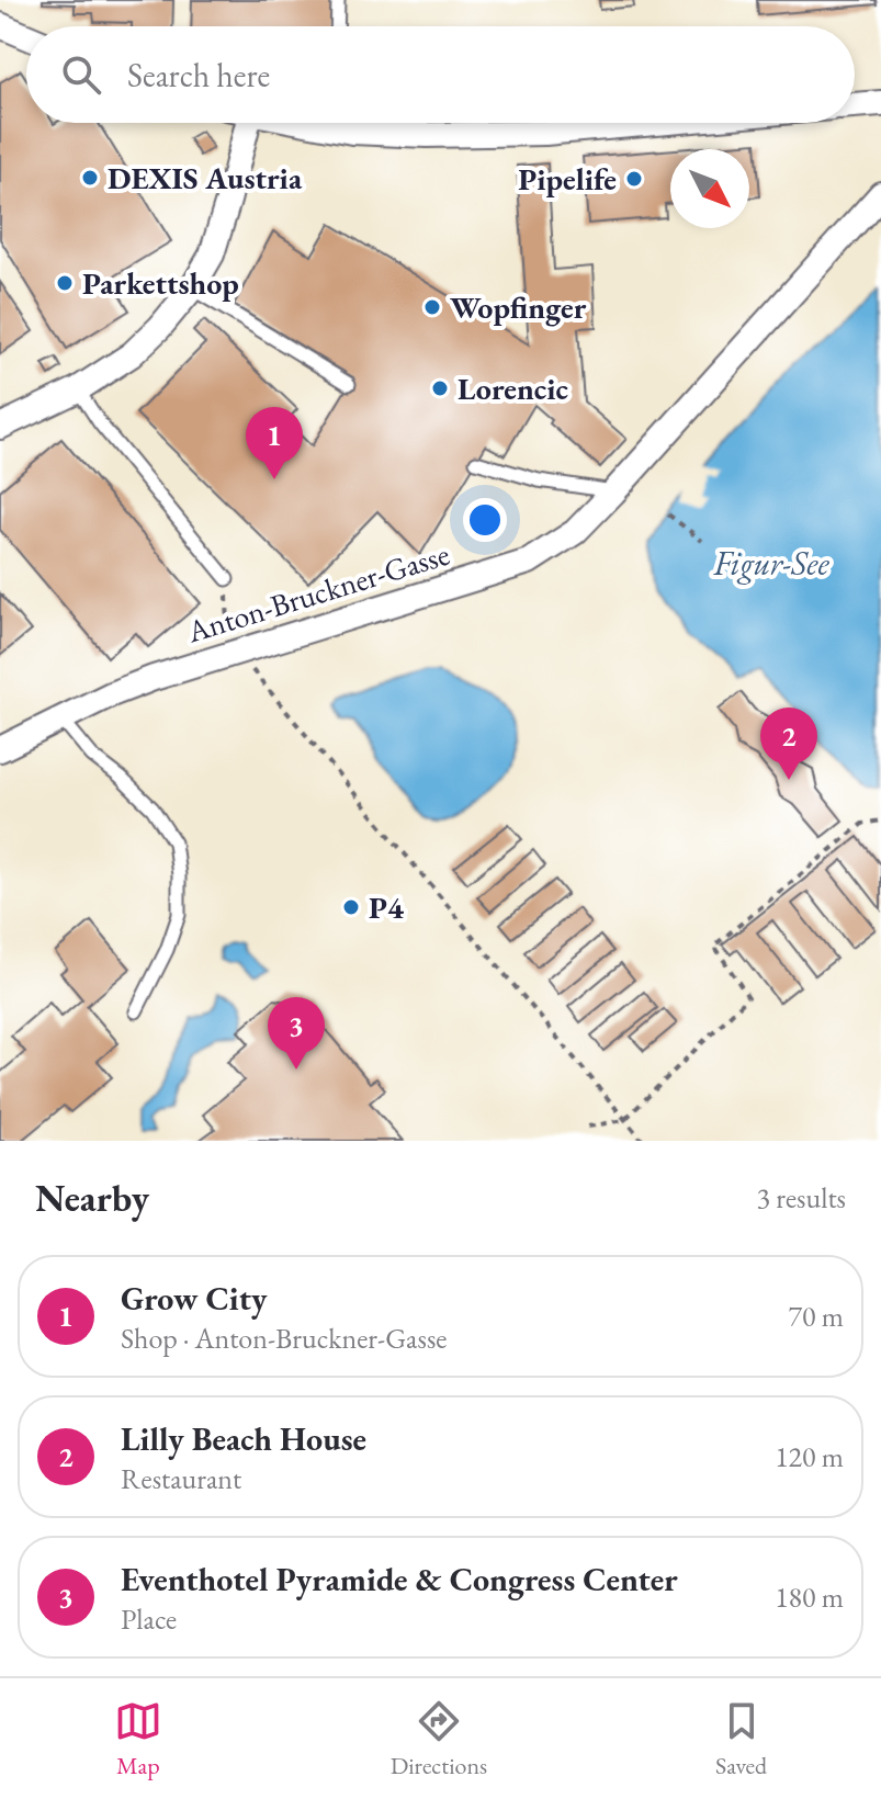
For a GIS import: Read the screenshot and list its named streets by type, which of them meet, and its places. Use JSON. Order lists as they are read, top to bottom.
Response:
{
  "streets": {
    "street": ["Anton-Bruckner-Gasse"]
  },
  "water": ["Figur-See"],
  "places": [
    "DEXIS Austria",
    "Pipelife",
    "Parkettshop",
    "Wopfinger",
    "Lorencic",
    "P4"
  ],
  "north": "bottom right",
  "page": {
    "search": "Search here",
    "pins": ["1", "2", "3"],
    "heading": ["Nearby", "3 results"],
    "list": [
      {
        "mark": "1",
        "name": "Grow City",
        "note": "Shop · Anton-Bruckner-Gasse",
        "value": "70 m"
      },
      {
        "mark": "2",
        "name": "Lilly Beach House",
        "note": "Restaurant",
        "value": "120 m"
      },
      {
        "mark": "3",
        "name": "Eventhotel Pyramide & Congress Center",
        "note": "Place",
        "value": "180 m"
      }
    ],
    "nav": ["Map", "Directions", "Saved"]
  }
}
